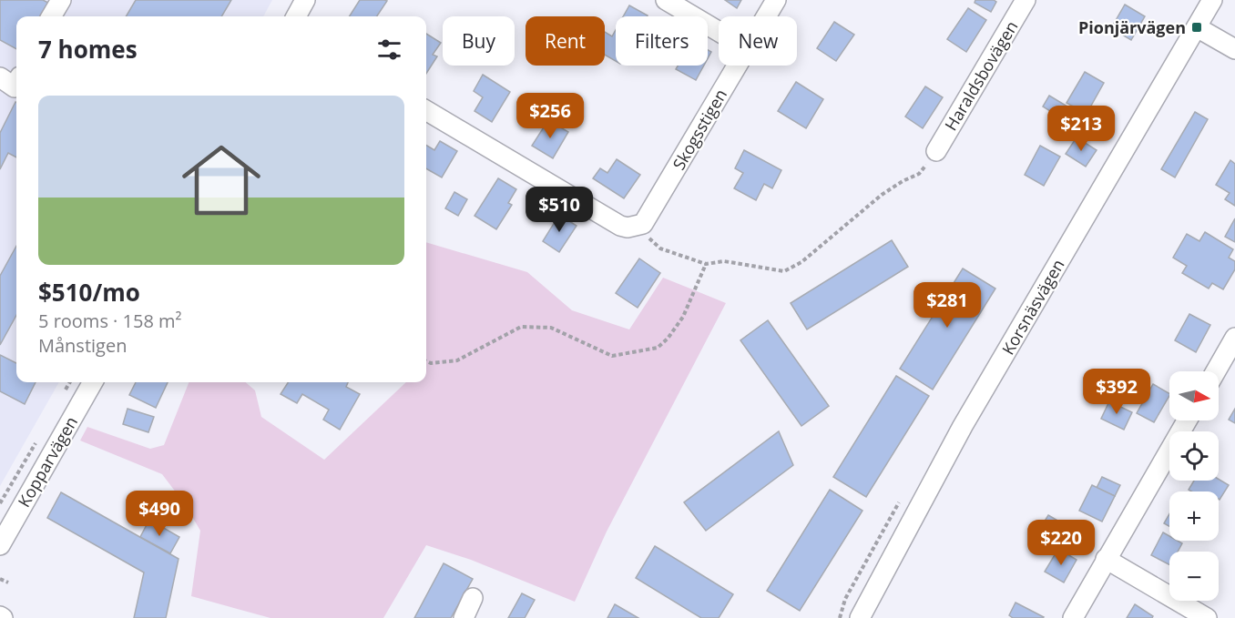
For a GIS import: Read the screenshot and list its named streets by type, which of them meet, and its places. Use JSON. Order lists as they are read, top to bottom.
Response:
{
  "streets": {
    "street": [
      "Haraldsbovägen",
      "Skogsstigen",
      "Korsnäsvägen",
      "Kopparvägen"
    ]
  },
  "places": {
    "transit": ["Pionjärvägen"]
  },
  "north": "right",
  "page": {
    "chip": [
      "Buy",
      "Rent",
      "Filters",
      "New"
    ],
    "heading": "7 homes",
    "list": [
      {
        "name": "$510/mo",
        "note": "5 rooms · 158 m² · Månstigen"
      }
    ],
    "price": [
      "$256",
      "$213",
      "$510",
      "$281",
      "$392",
      "$490",
      "$220"
    ],
    "map_buttons": ["+", "−"]
  }
}
